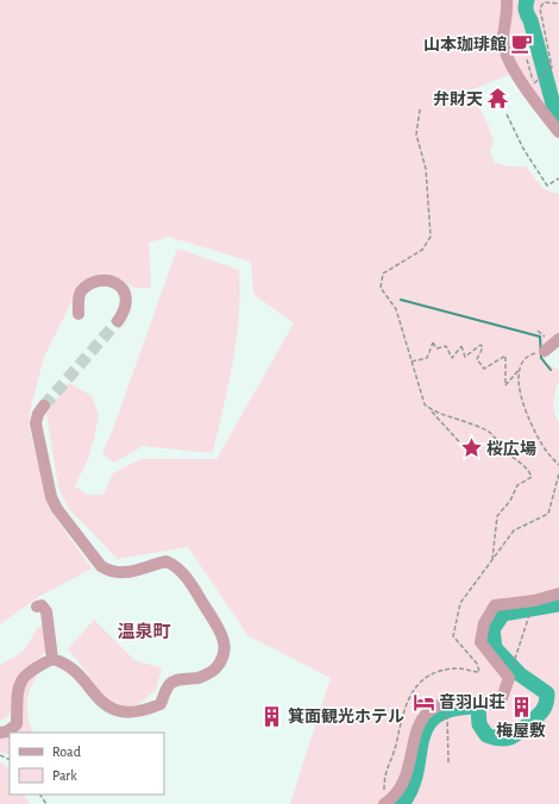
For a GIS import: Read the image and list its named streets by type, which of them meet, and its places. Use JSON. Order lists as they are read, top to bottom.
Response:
{
  "districts": ["温泉町"],
  "places": {
    "cafe": ["山本珈琲館"],
    "temple": ["弁財天"],
    "place": ["桜広場"],
    "hotel": ["音羽山荘"],
    "building": ["梅屋敷", "箕面観光ホテル"]
  },
  "legend": ["Road", "Park"]
}
